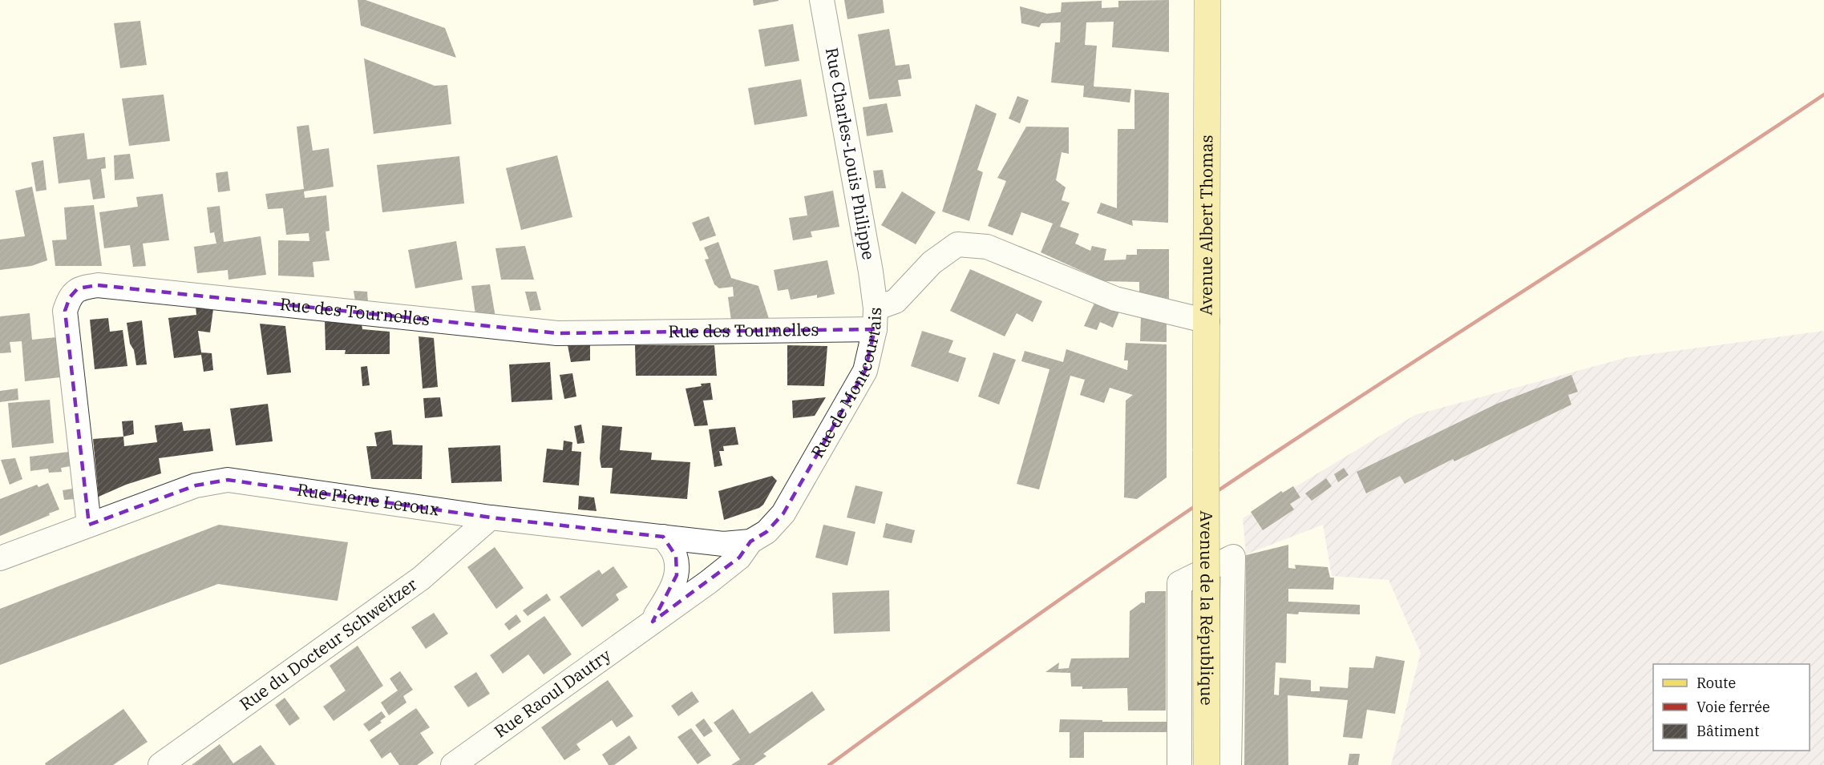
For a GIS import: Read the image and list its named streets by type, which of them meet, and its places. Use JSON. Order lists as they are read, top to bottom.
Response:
{
  "streets": {
    "main road": ["Avenue Albert Thomas", "Avenue de la République"],
    "street": [
      "Rue Charles-Louis Philippe",
      "Rue des Tournelles",
      "Rue de Montcourtais",
      "Rue Pierre Leroux",
      "Rue du Docteur Schweitzer",
      "Rue Raoul Dautry"
    ]
  },
  "crossings": [
    ["Rue Charles-Louis Philippe", "Rue des Tournelles"],
    ["Rue Charles-Louis Philippe", "Rue de Montcourtais"],
    ["Avenue Albert Thomas", "Rue de Montcourtais"],
    ["Avenue Albert Thomas", "Avenue de la République"],
    ["Rue des Tournelles", "Rue de Montcourtais"],
    ["Rue des Tournelles", "Rue Pierre Leroux"],
    ["Rue de Montcourtais", "Rue Pierre Leroux"],
    ["Rue de Montcourtais", "Rue Raoul Dautry"],
    ["Rue Pierre Leroux", "Rue du Docteur Schweitzer"],
    ["Rue Pierre Leroux", "Rue Raoul Dautry"]
  ],
  "legend": ["Route", "Voie ferrée", "Bâtiment"]
}
